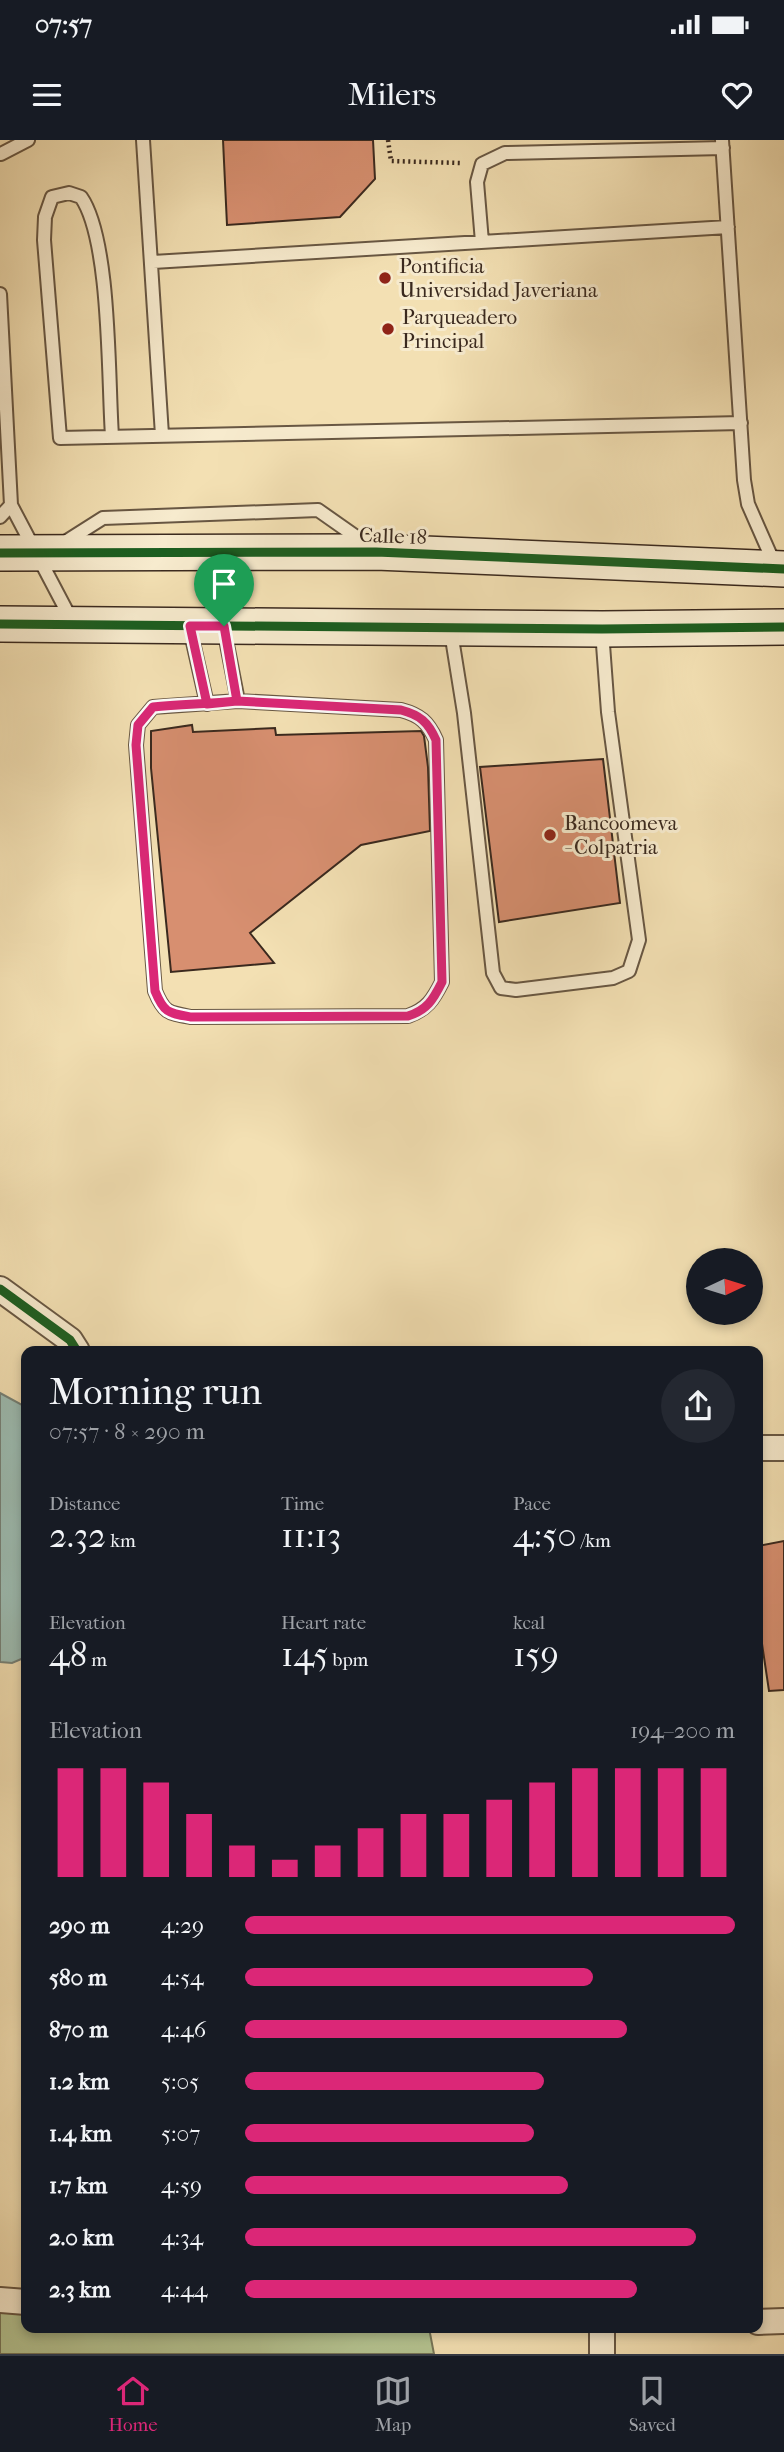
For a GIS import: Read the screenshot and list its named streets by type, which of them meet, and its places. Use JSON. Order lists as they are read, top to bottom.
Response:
{
  "streets": {
    "main road": ["Calle 18"]
  },
  "places": ["Pontificia Universidad Javeriana", "Parqueadero Principal", "Bancoomeva - Colpatria"],
  "north": "right",
  "page": {
    "status": "07:57",
    "header": "Milers",
    "heading": ["Morning run", "07:57 · 8 × 290 m"],
    "stats": [
      ["Distance", "2.32 km"],
      ["Time", "11:13"],
      ["Pace", "4:50 /km"],
      ["Elevation", "48 m"],
      ["Heart rate", "145 bpm"],
      ["kcal", "159"]
    ],
    "chart": ["Elevation", "194–200 m"],
    "list": [
      {
        "name": "290 m",
        "note": "4:29"
      },
      {
        "name": "580 m",
        "note": "4:54"
      },
      {
        "name": "870 m",
        "note": "4:46"
      },
      {
        "name": "1.2 km",
        "note": "5:05"
      },
      {
        "name": "1.4 km",
        "note": "5:07"
      },
      {
        "name": "1.7 km",
        "note": "4:59"
      },
      {
        "name": "2.0 km",
        "note": "4:34"
      },
      {
        "name": "2.3 km",
        "note": "4:44"
      }
    ],
    "tabs": ["Home", "Map", "Saved"]
  }
}
